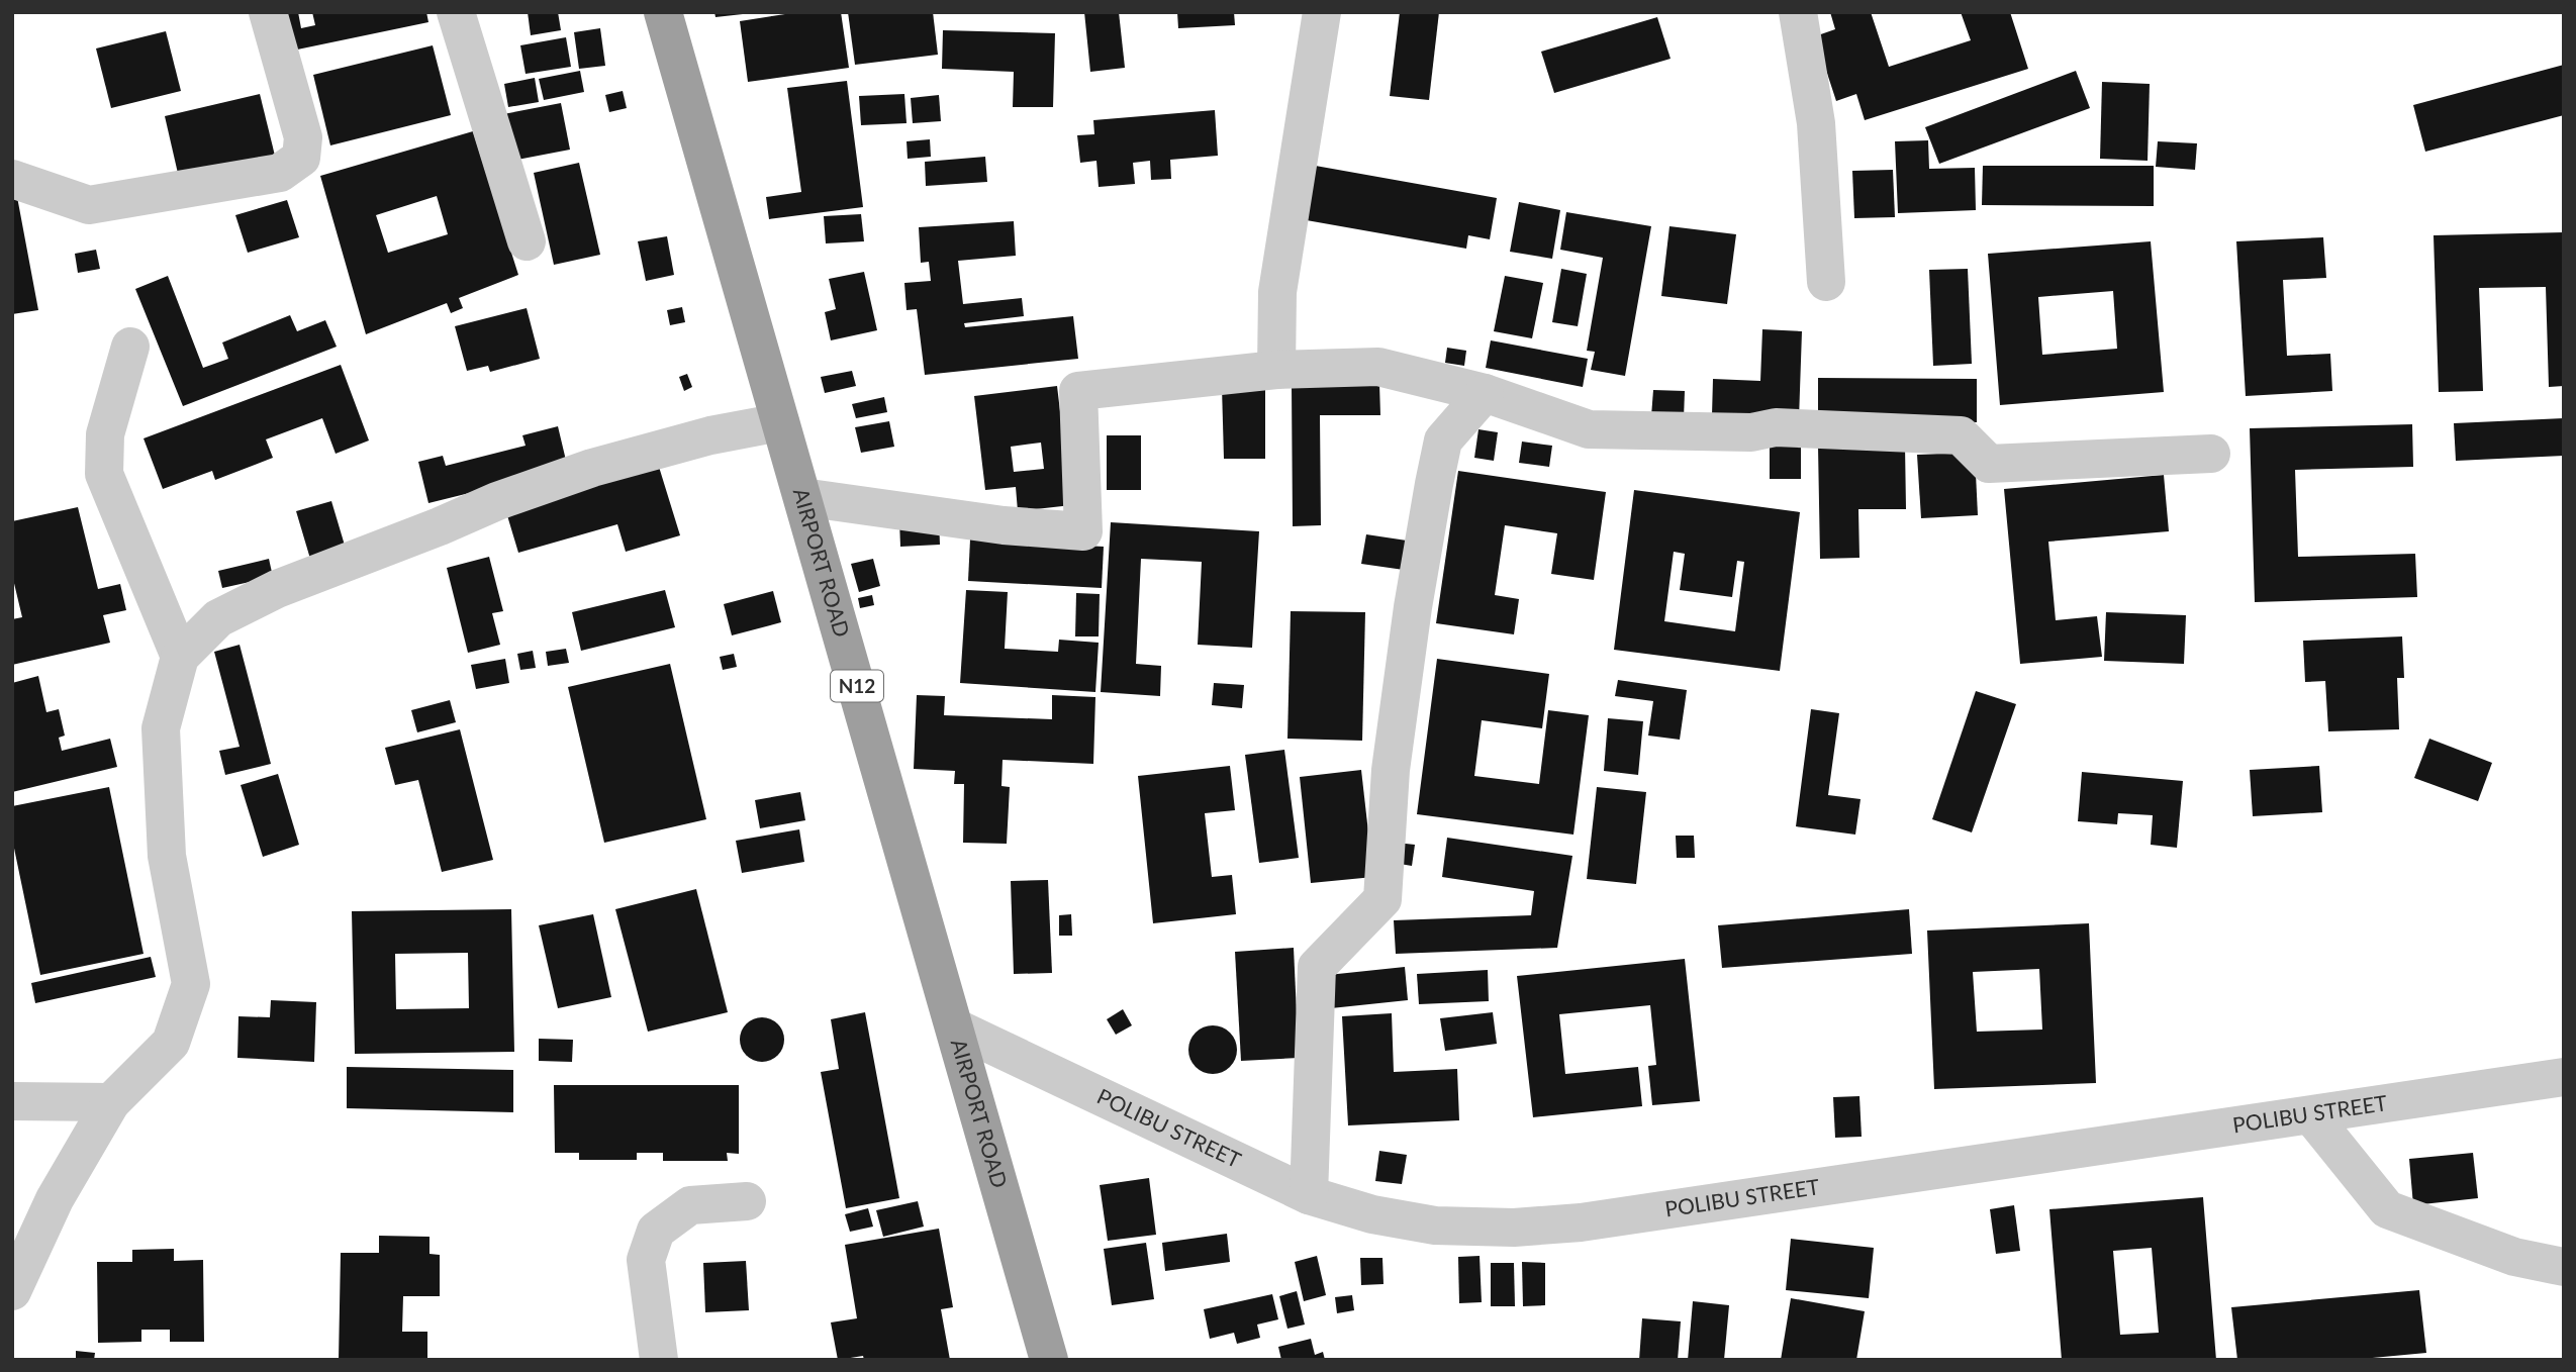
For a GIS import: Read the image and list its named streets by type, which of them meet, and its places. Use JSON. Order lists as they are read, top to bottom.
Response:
{
  "streets": {
    "highway": ["AIRPORT ROAD", "N12"],
    "street": ["POLIBU STREET"]
  },
  "crossings": [
    ["AIRPORT ROAD", "POLIBU STREET"]
  ]
}
